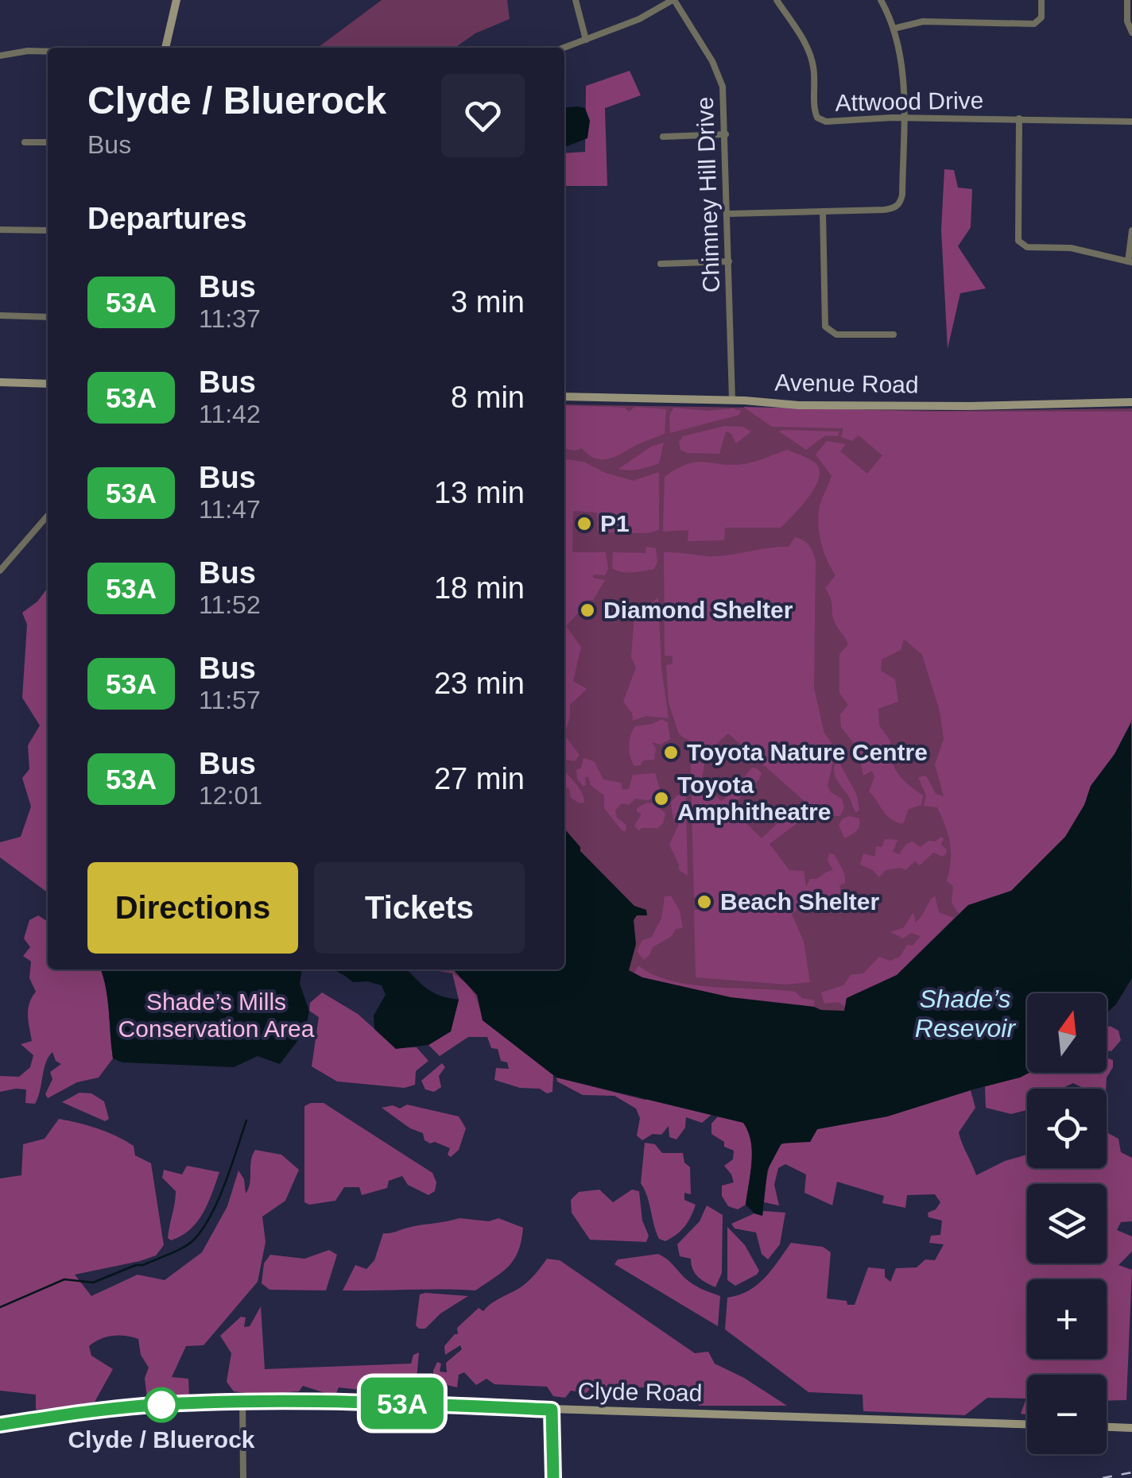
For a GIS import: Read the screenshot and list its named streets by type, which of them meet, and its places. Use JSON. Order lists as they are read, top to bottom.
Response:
{
  "streets": {
    "main road": ["Avenue Road", "Clyde Road"],
    "street": ["Attwood Drive", "Chimney Hill Drive"]
  },
  "crossings": [
    ["Chimney Hill Drive", "Avenue Road"]
  ],
  "water": ["Shade’s Resevoir"],
  "parks": ["Shade’s Mills Conservation Area"],
  "places": [
    "P1",
    "Diamond Shelter",
    "Toyota Nature Centre",
    "Toyota Amphitheatre",
    "Beach Shelter",
    "Clyde / Bluerock"
  ],
  "lines": ["bus line 53A"],
  "north": "top",
  "page": {
    "on_map": "53A",
    "heading": [
      ["Clyde / Bluerock", "Bus"],
      "Departures"
    ],
    "list": [
      {
        "mark": "53A",
        "name": "Bus",
        "note": "11:37",
        "value": "3 min"
      },
      {
        "mark": "53A",
        "name": "Bus",
        "note": "11:42",
        "value": "8 min"
      },
      {
        "mark": "53A",
        "name": "Bus",
        "note": "11:47",
        "value": "13 min"
      },
      {
        "mark": "53A",
        "name": "Bus",
        "note": "11:52",
        "value": "18 min"
      },
      {
        "mark": "53A",
        "name": "Bus",
        "note": "11:57",
        "value": "23 min"
      },
      {
        "mark": "53A",
        "name": "Bus",
        "note": "12:01",
        "value": "27 min"
      }
    ],
    "buttons": ["Directions", "Tickets"],
    "map_buttons": ["+", "−"]
  }
}
